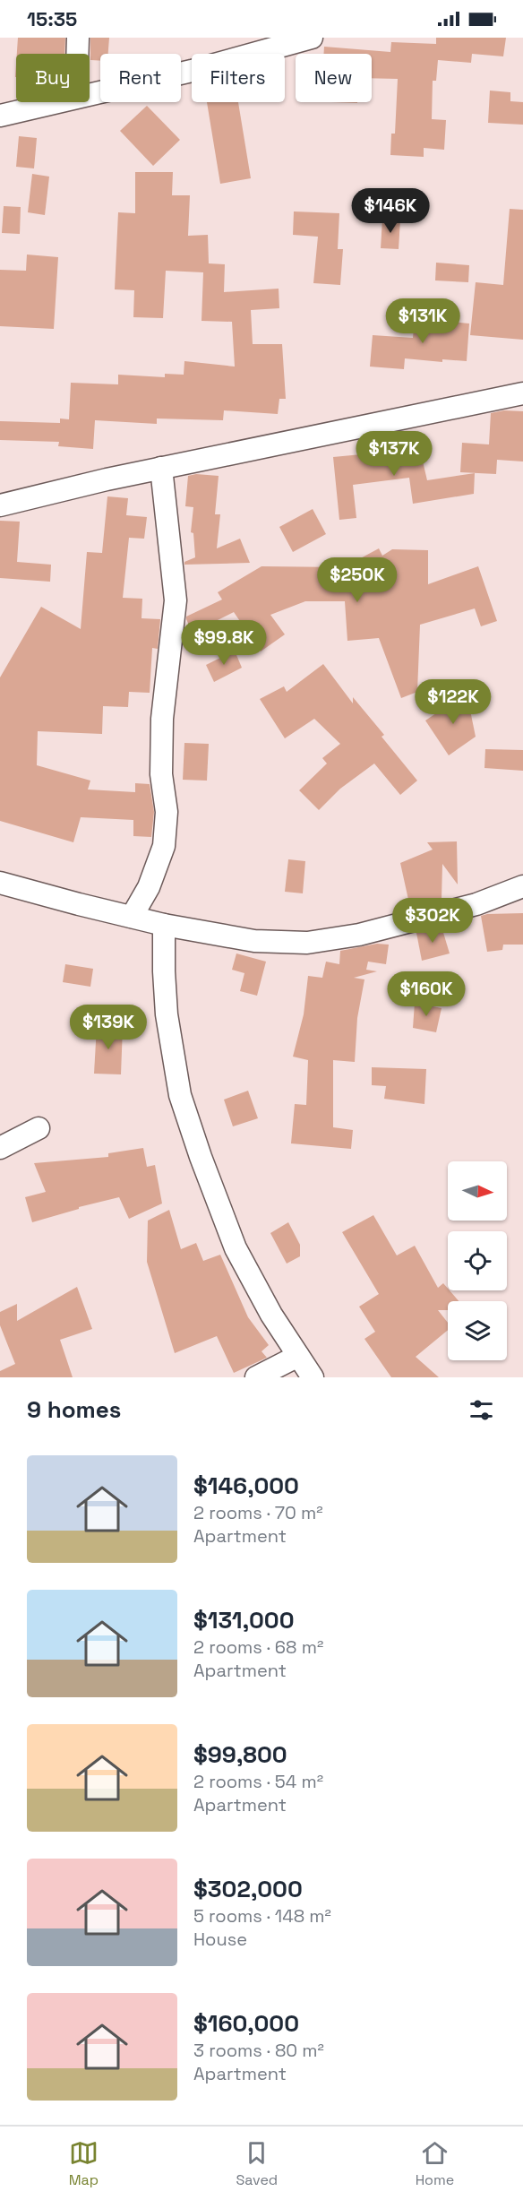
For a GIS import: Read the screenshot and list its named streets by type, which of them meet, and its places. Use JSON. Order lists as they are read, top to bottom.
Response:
{
  "north": "right",
  "page": {
    "status": "15:35",
    "chip": [
      "Buy",
      "Rent",
      "Filters",
      "New"
    ],
    "price": [
      "$146K",
      "$131K",
      "$137K",
      "$250K",
      "$99.8K",
      "$122K",
      "$302K",
      "$160K",
      "$139K"
    ],
    "heading": "9 homes",
    "list": [
      {
        "name": "$146,000",
        "note": "2 rooms · 70 m² · Apartment"
      },
      {
        "name": "$131,000",
        "note": "2 rooms · 68 m² · Apartment"
      },
      {
        "name": "$99,800",
        "note": "2 rooms · 54 m² · Apartment"
      },
      {
        "name": "$302,000",
        "note": "5 rooms · 148 m² · House"
      },
      {
        "name": "$160,000",
        "note": "3 rooms · 80 m² · Apartment"
      }
    ],
    "tabs": ["Map", "Saved", "Home"]
  }
}
